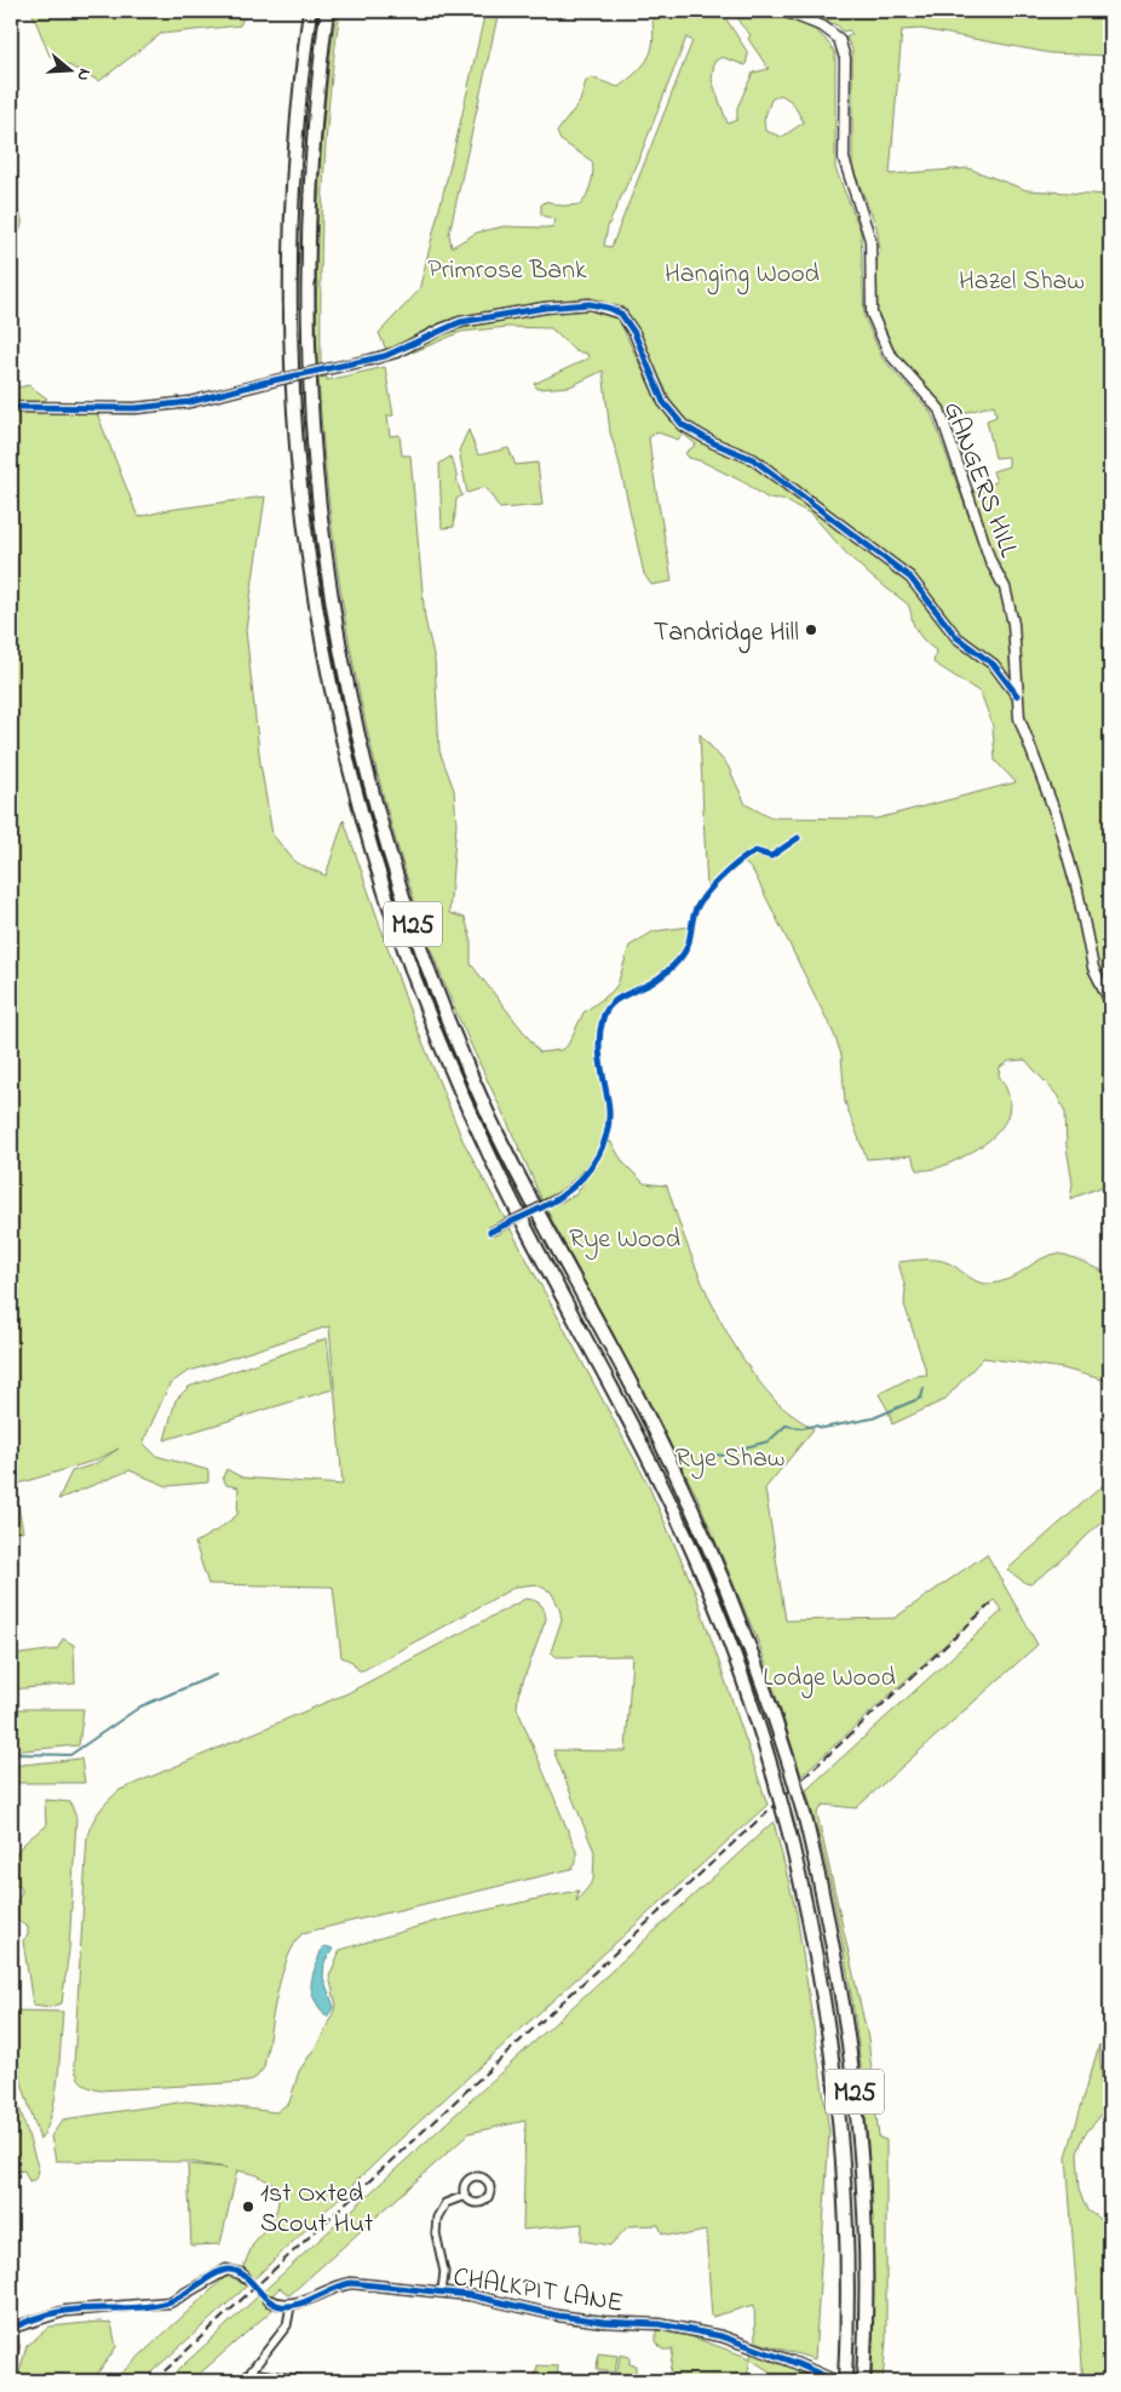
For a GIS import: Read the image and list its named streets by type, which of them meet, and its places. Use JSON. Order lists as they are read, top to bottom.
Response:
{
  "streets": {
    "highway": ["M25"],
    "street": ["GANGERS HILL", "CHALKPIT LANE"]
  },
  "parks": [
    "Primrose Bank",
    "Hanging Wood",
    "Hazel Shaw",
    "Rye Wood",
    "Rye Shaw",
    "Lodge Wood"
  ],
  "places": ["Tandridge Hill", "1st Oxted Scout Hut"],
  "north": "right"
}
